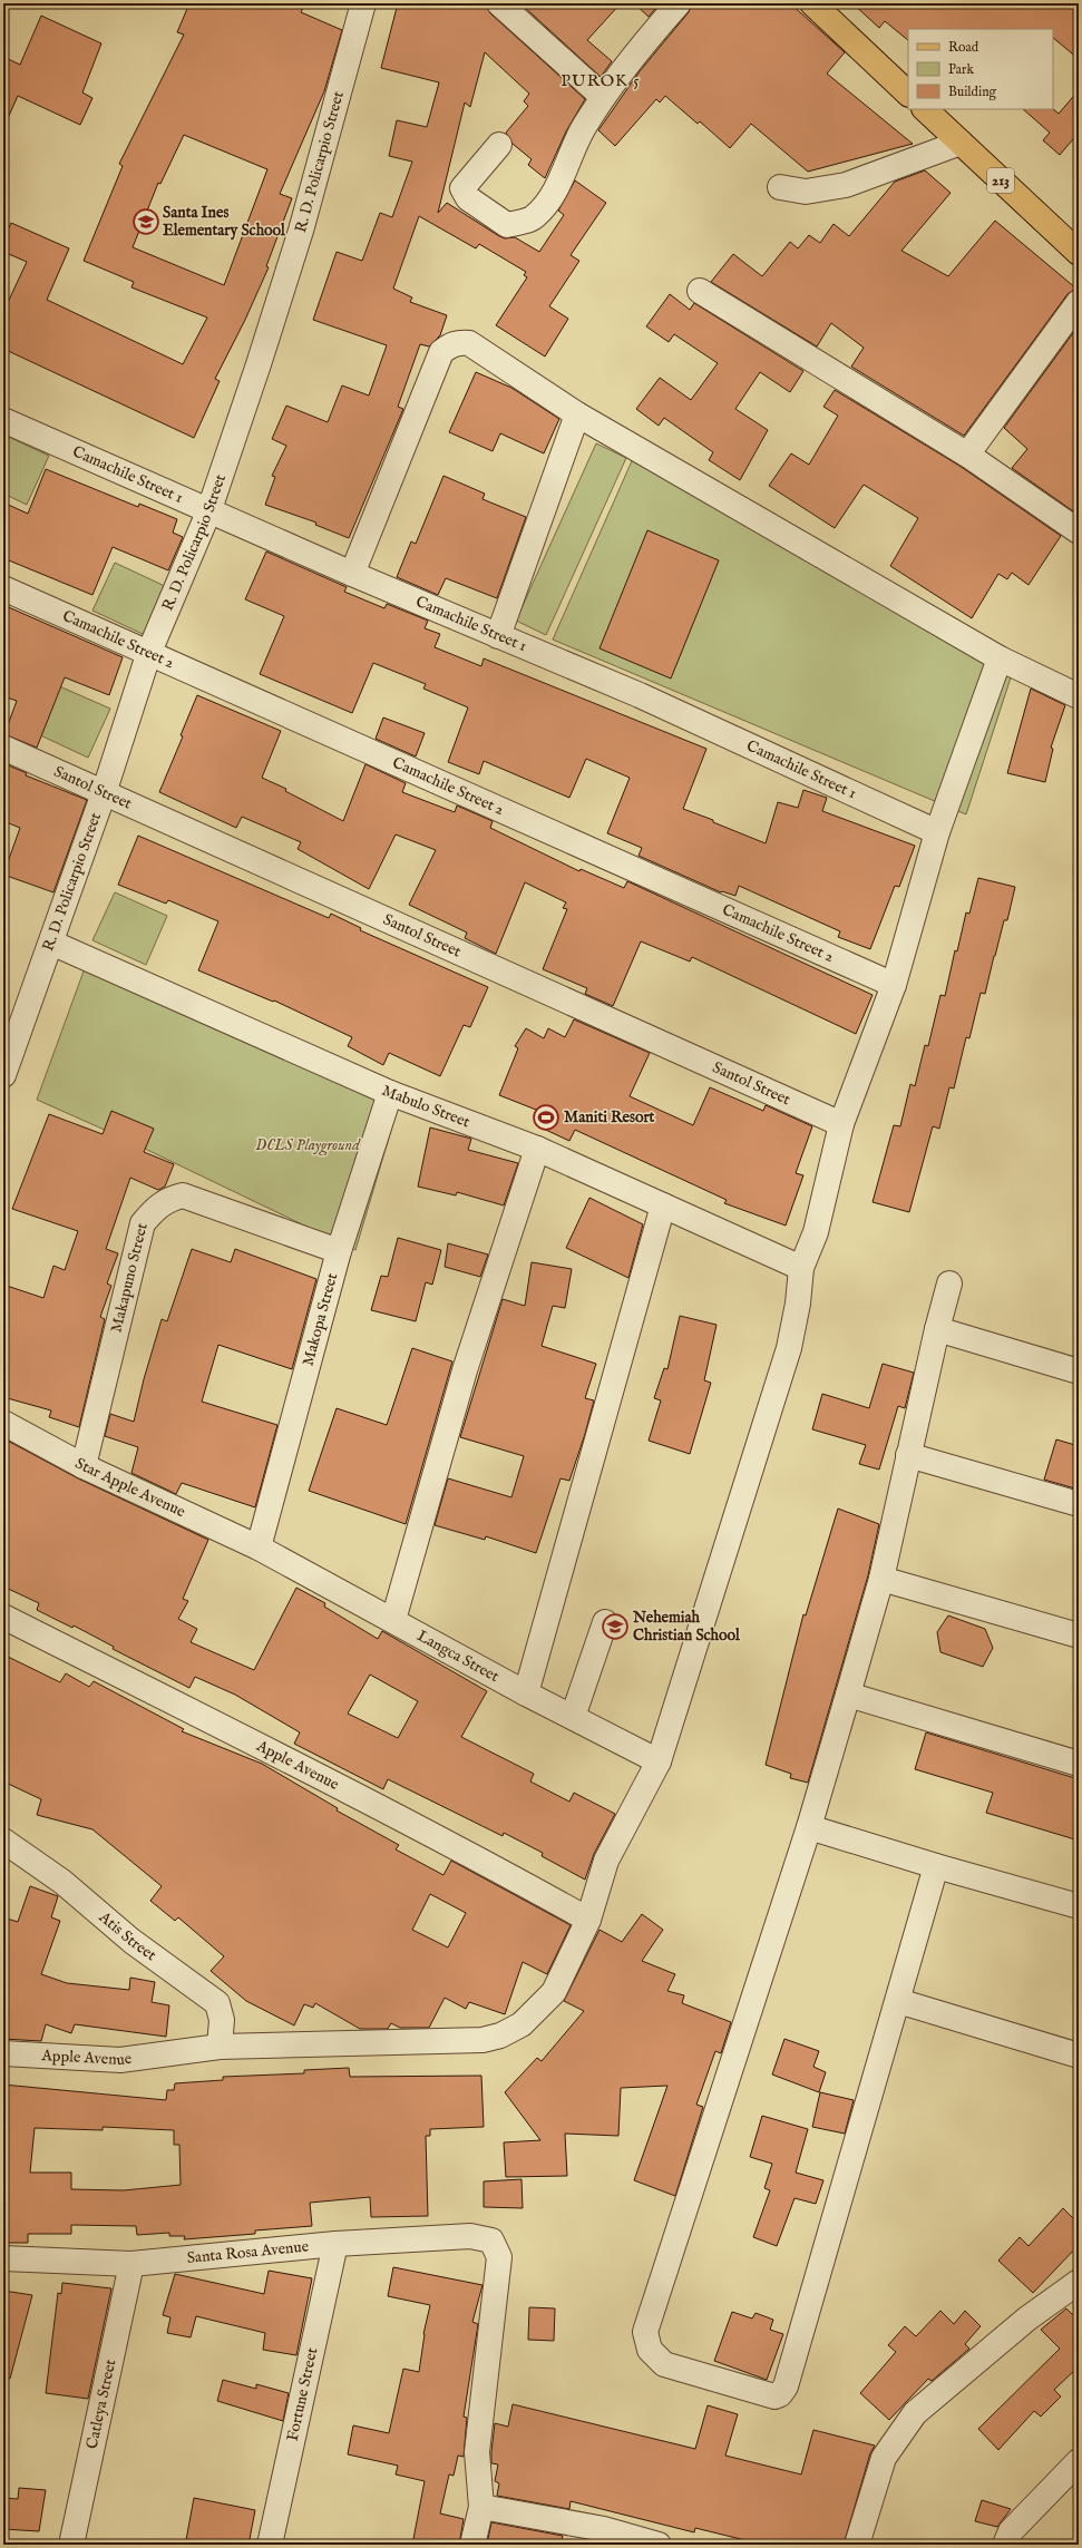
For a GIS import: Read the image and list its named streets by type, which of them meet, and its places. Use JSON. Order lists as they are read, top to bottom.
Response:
{
  "streets": {
    "main road": ["213"],
    "street": [
      "R. D. Policarpio Street",
      "Camachile Street 1",
      "Camachile Street 2",
      "Santol Street",
      "Mabulo Street",
      "Makapuno Street",
      "Makopa Street",
      "Star Apple Avenue",
      "Langca Street",
      "Apple Avenue",
      "Atis Street",
      "Santa Rosa Avenue",
      "Fortune Street",
      "Catleya Street"
    ]
  },
  "crossings": [
    ["R. D. Policarpio Street", "Camachile Street 1"],
    ["R. D. Policarpio Street", "Camachile Street 2"],
    ["R. D. Policarpio Street", "Santol Street"],
    ["R. D. Policarpio Street", "Mabulo Street"],
    ["Camachile Street 1", "Apple Avenue"],
    ["Camachile Street 2", "Apple Avenue"],
    ["Santol Street", "Apple Avenue"],
    ["Mabulo Street", "Makopa Street"],
    ["Mabulo Street", "Apple Avenue"],
    ["Makapuno Street", "Makopa Street"],
    ["Makapuno Street", "Star Apple Avenue"],
    ["Makopa Street", "Star Apple Avenue"],
    ["Makopa Street", "Langca Street"],
    ["Star Apple Avenue", "Langca Street"],
    ["Langca Street", "Apple Avenue"],
    ["Apple Avenue", "Atis Street"],
    ["Santa Rosa Avenue", "Fortune Street"],
    ["Santa Rosa Avenue", "Catleya Street"]
  ],
  "districts": ["PUROK 5"],
  "parks": ["DCLS Playground"],
  "places": {
    "school or university": ["Santa Ines Elementary School", "Nehemiah Christian School"],
    "sports": ["Maniti Resort"]
  },
  "legend": ["Road", "Park", "Building"]
}
